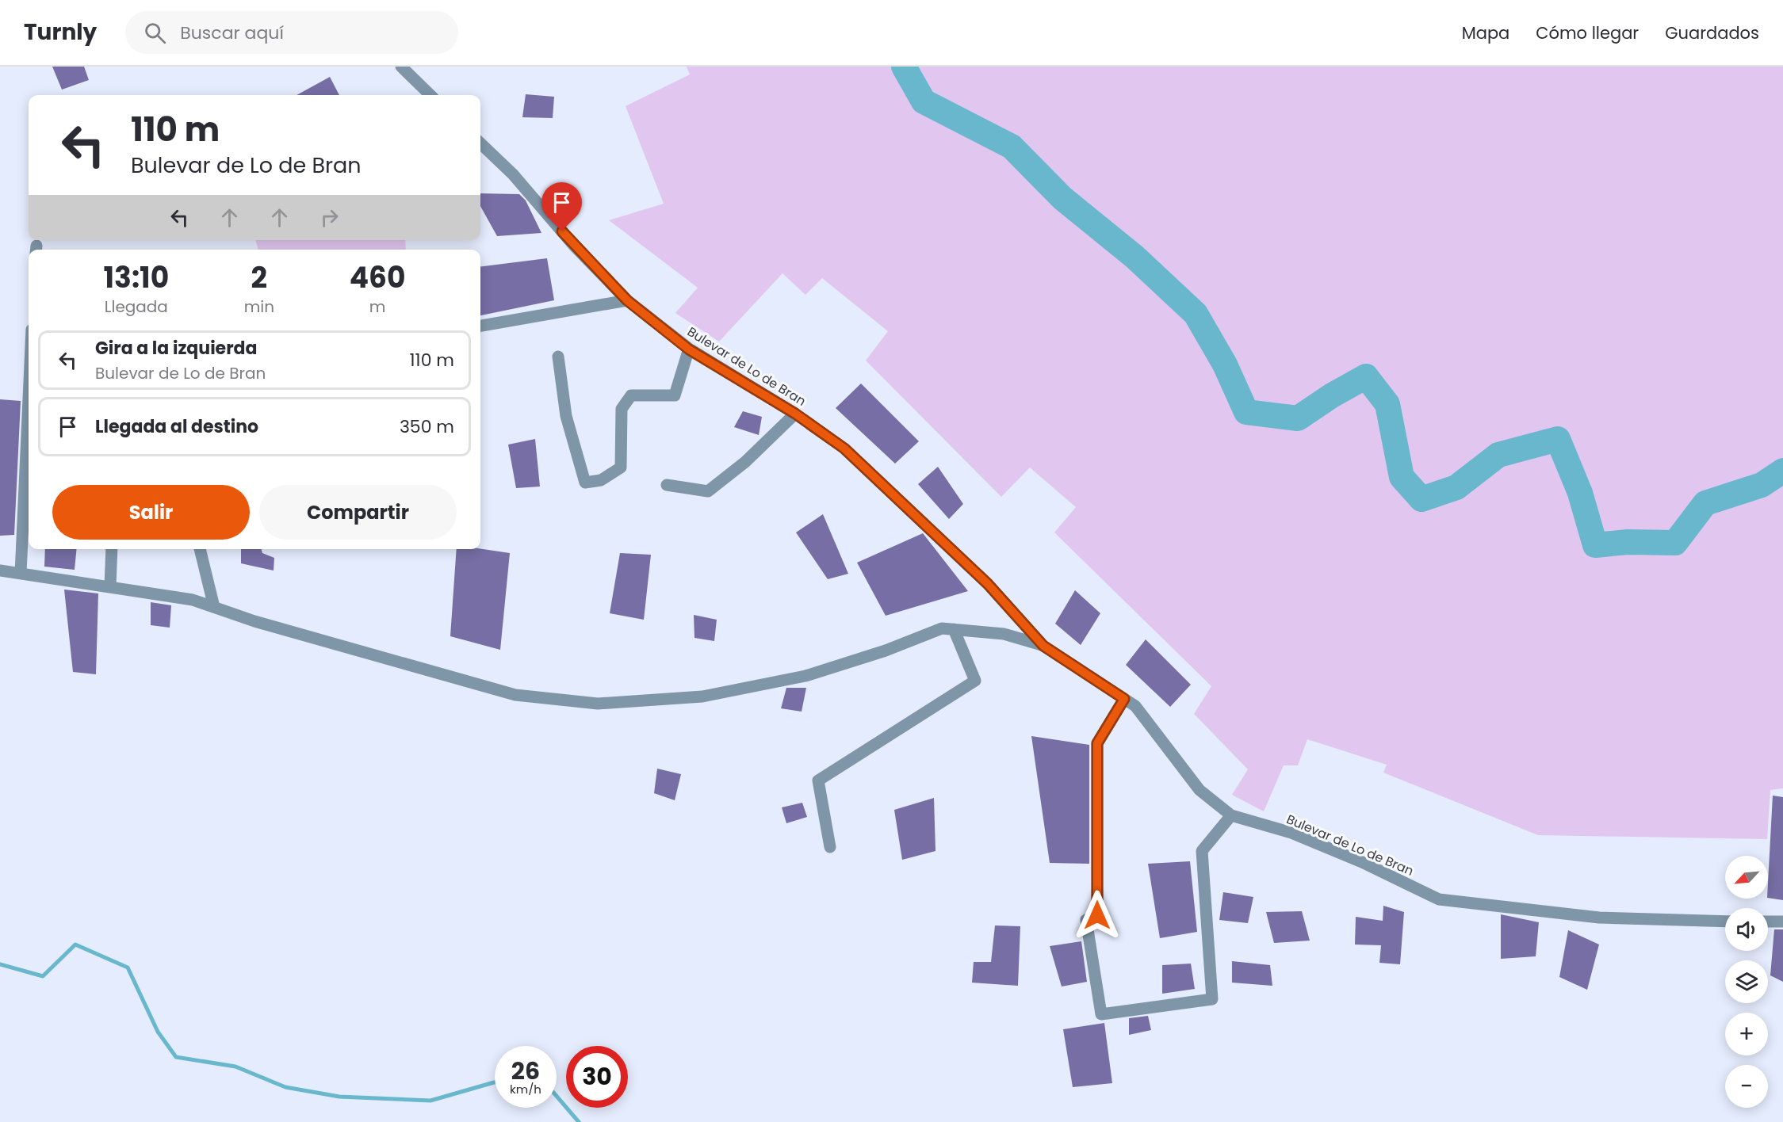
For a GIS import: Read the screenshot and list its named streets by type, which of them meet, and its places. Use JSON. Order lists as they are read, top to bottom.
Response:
{
  "streets": {
    "street": ["Bulevar de Lo de Bran"]
  },
  "north": "bottom left",
  "page": {
    "header": "Turnly",
    "search": "Buscar aquí",
    "nav": ["Mapa", "Cómo llegar", "Guardados"],
    "turn": ["110 m", "Bulevar de Lo de Bran"],
    "eta": [
      "13:10",
      "Llegada",
      "2",
      "min",
      "460",
      "m"
    ],
    "list": [
      {
        "name": "Gira a la izquierda",
        "note": "Bulevar de Lo de Bran",
        "value": "110 m"
      },
      {
        "name": "Llegada al destino",
        "value": "350 m"
      }
    ],
    "buttons": ["Salir", "Compartir"],
    "map_buttons": ["+", "−"],
    "speed": "26 km/h",
    "limit": "30"
  }
}
